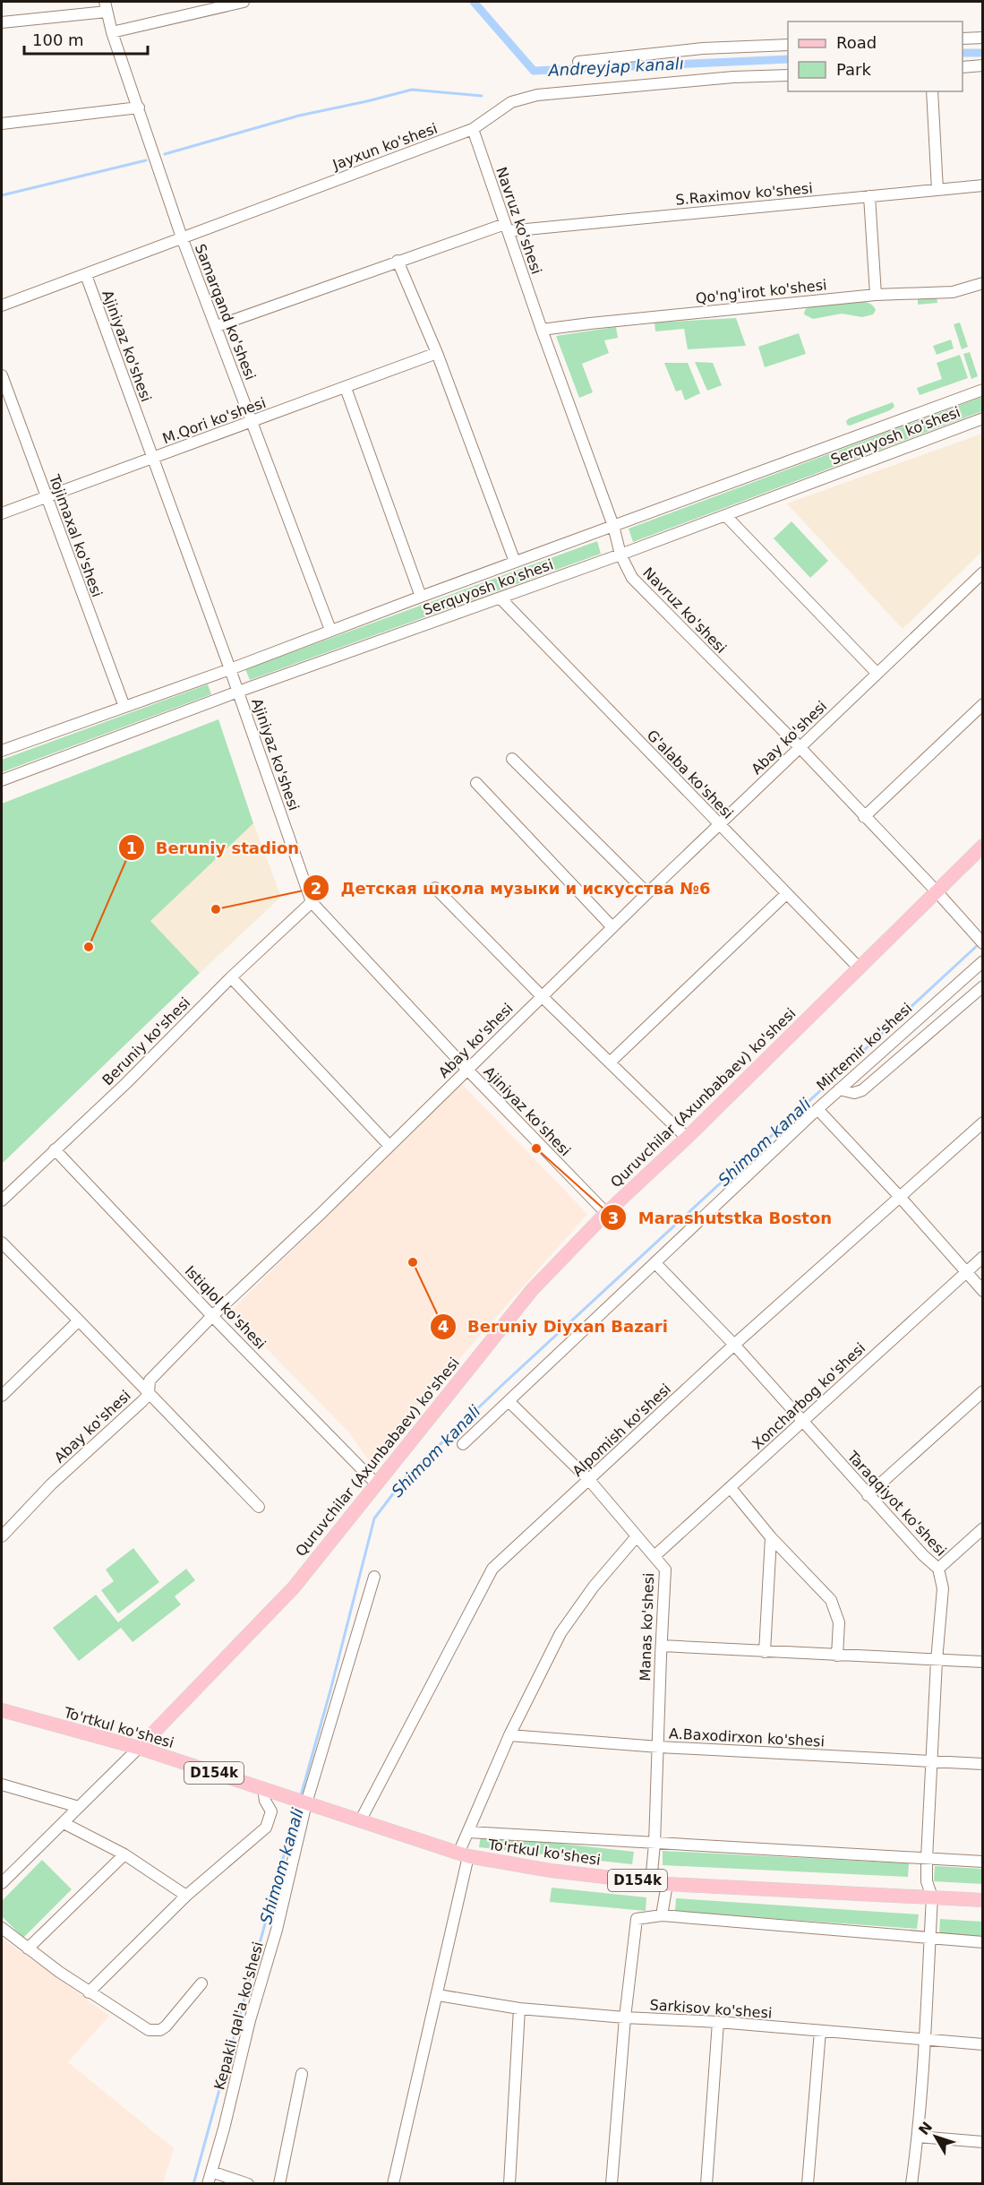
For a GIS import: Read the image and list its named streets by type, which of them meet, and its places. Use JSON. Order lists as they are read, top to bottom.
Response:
{
  "streets": {
    "main road": ["Quruvchilar (Axunbabaev) ko'shesi", "To'rtkul ko'shesi", "D154k"],
    "street": [
      "Jayxun ko'shesi",
      "S.Raximov ko'shesi",
      "Navruz ko'shesi",
      "Qo'ng'irot ko'shesi",
      "Samarqand ko'shesi",
      "Ajiniyaz ko'shesi",
      "M.Qori ko'shesi",
      "Serquyosh ko'shesi",
      "Tojimaxal ko'shesi",
      "Abay ko'shesi",
      "G'alaba ko'shesi",
      "Beruniy ko'shesi",
      "Mirtemir ko'shesi",
      "Istiqlol ko'shesi",
      "Xoncharbog ko'shesi",
      "Alpomish ko'shesi",
      "Taraqqiyot ko'shesi",
      "Manas ko'shesi",
      "A.Baxodirxon ko'shesi",
      "Sarkisov ko'shesi",
      "Kepakli qal'a ko'shesi"
    ]
  },
  "crossings": [
    ["Jayxun ko'shesi", "Navruz ko'shesi"],
    ["Jayxun ko'shesi", "Samarqand ko'shesi"],
    ["Jayxun ko'shesi", "Ajiniyaz ko'shesi"],
    ["S.Raximov ko'shesi", "Navruz ko'shesi"],
    ["S.Raximov ko'shesi", "Samarqand ko'shesi"],
    ["Navruz ko'shesi", "Qo'ng'irot ko'shesi"],
    ["Navruz ko'shesi", "Serquyosh ko'shesi"],
    ["Navruz ko'shesi", "Abay ko'shesi"],
    ["Navruz ko'shesi", "Quruvchilar (Axunbabaev) ko'shesi"],
    ["Samarqand ko'shesi", "M.Qori ko'shesi"],
    ["Samarqand ko'shesi", "Serquyosh ko'shesi"],
    ["Ajiniyaz ko'shesi", "M.Qori ko'shesi"],
    ["Ajiniyaz ko'shesi", "Serquyosh ko'shesi"],
    ["Ajiniyaz ko'shesi", "Abay ko'shesi"],
    ["Ajiniyaz ko'shesi", "Beruniy ko'shesi"],
    ["Ajiniyaz ko'shesi", "Quruvchilar (Axunbabaev) ko'shesi"],
    ["M.Qori ko'shesi", "Tojimaxal ko'shesi"],
    ["Serquyosh ko'shesi", "Tojimaxal ko'shesi"],
    ["Serquyosh ko'shesi", "G'alaba ko'shesi"],
    ["Abay ko'shesi", "G'alaba ko'shesi"],
    ["Abay ko'shesi", "Istiqlol ko'shesi"],
    ["G'alaba ko'shesi", "Quruvchilar (Axunbabaev) ko'shesi"],
    ["Beruniy ko'shesi", "Istiqlol ko'shesi"],
    ["Mirtemir ko'shesi", "Taraqqiyot ko'shesi"],
    ["Mirtemir ko'shesi", "Manas ko'shesi"],
    ["Quruvchilar (Axunbabaev) ko'shesi", "Istiqlol ko'shesi"],
    ["Quruvchilar (Axunbabaev) ko'shesi", "To'rtkul ko'shesi"],
    ["Xoncharbog ko'shesi", "Taraqqiyot ko'shesi"],
    ["Xoncharbog ko'shesi", "Manas ko'shesi"],
    ["Alpomish ko'shesi", "Taraqqiyot ko'shesi"],
    ["Alpomish ko'shesi", "Manas ko'shesi"],
    ["Alpomish ko'shesi", "To'rtkul ko'shesi"],
    ["Taraqqiyot ko'shesi", "To'rtkul ko'shesi"],
    ["Taraqqiyot ko'shesi", "A.Baxodirxon ko'shesi"],
    ["Taraqqiyot ko'shesi", "Sarkisov ko'shesi"],
    ["Manas ko'shesi", "To'rtkul ko'shesi"],
    ["Manas ko'shesi", "A.Baxodirxon ko'shesi"],
    ["To'rtkul ko'shesi", "Kepakli qal'a ko'shesi"]
  ],
  "water": ["Andreyjap kanalı", "Shimom kanali"],
  "places": [
    "Детская школа музыки и искусства №6",
    "Beruniy stadion",
    "Marashutstka Boston",
    "Beruniy Diyxan Bazari"
  ],
  "legend": ["Road", "Park"],
  "scale_bar": "100 m",
  "north": "top left"
}
